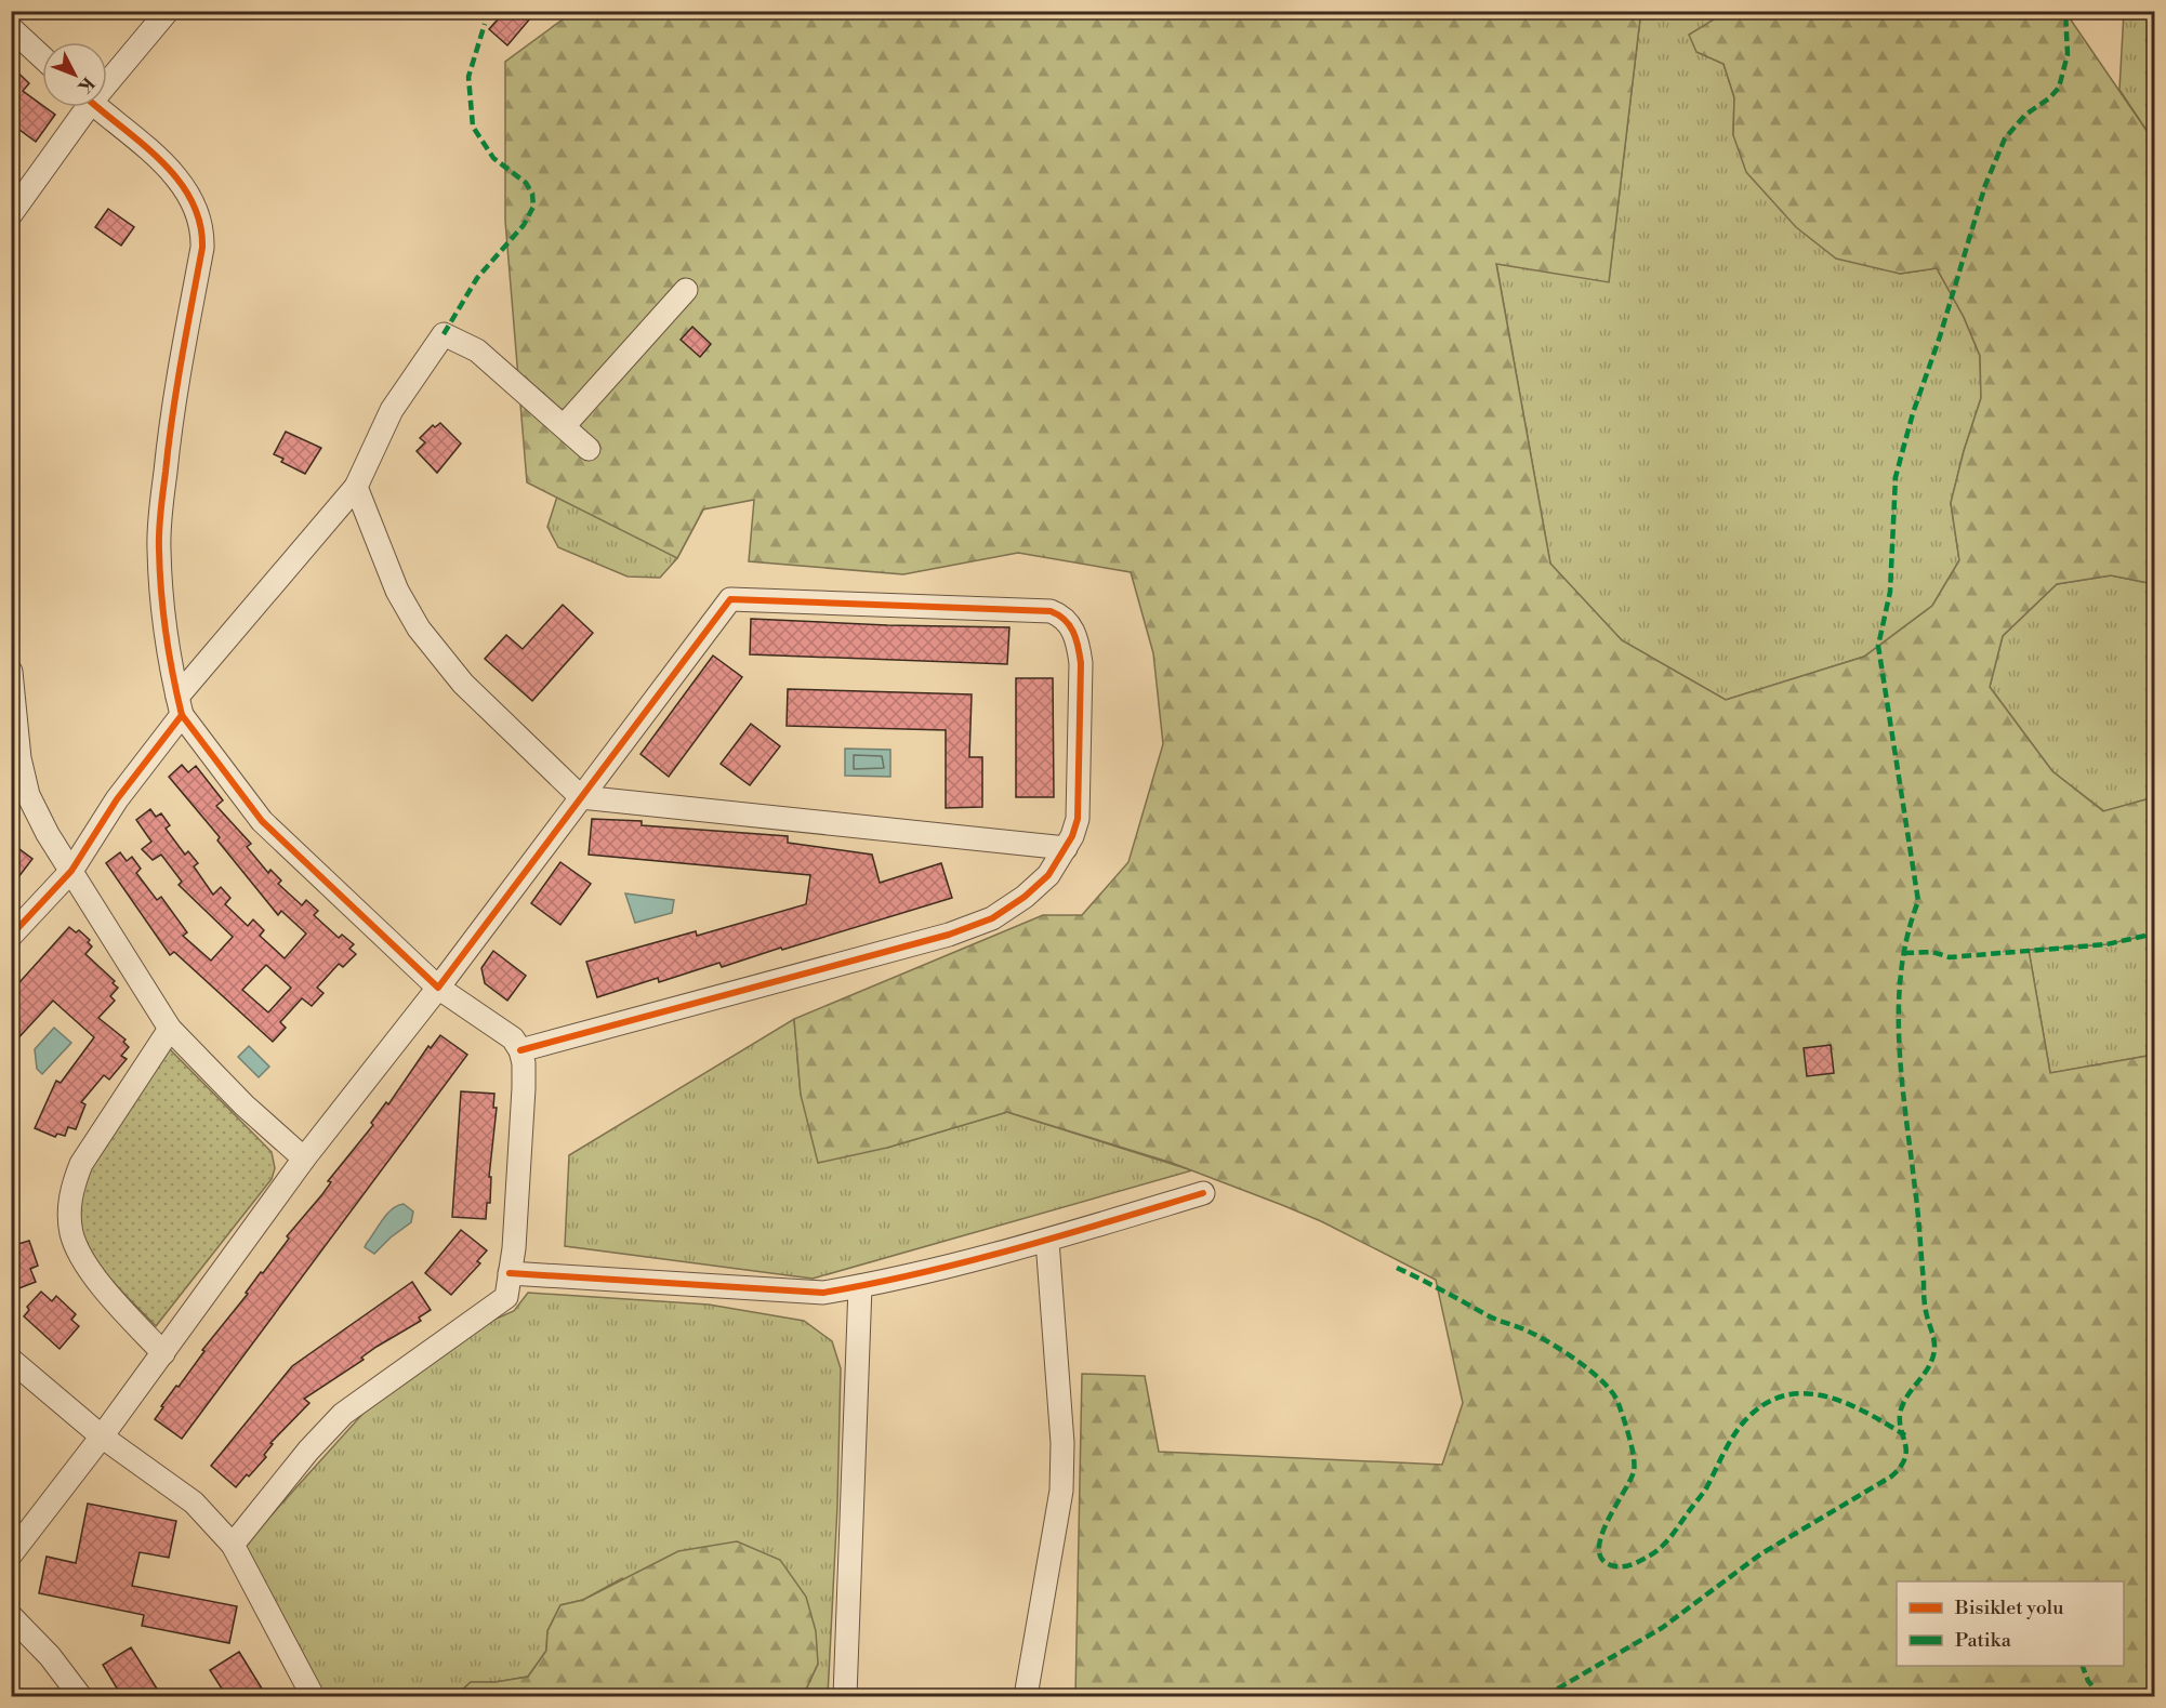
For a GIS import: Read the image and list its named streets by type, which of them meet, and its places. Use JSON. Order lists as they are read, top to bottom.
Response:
{
  "legend": ["Bisiklet yolu", "Patika"],
  "north": "bottom right"
}
